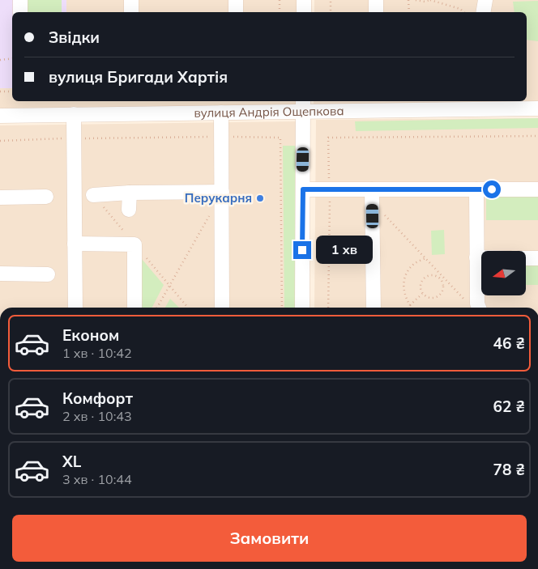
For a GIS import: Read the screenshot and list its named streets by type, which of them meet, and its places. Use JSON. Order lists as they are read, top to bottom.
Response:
{
  "streets": {
    "street": ["вулиця Андрія Ощепкова"]
  },
  "places": ["Перукарня"],
  "north": "left",
  "page": {
    "banner": ["Звідки", "вулиця Бригади Хартія"],
    "bubble": "1 хв",
    "list": [
      {
        "name": "Економ",
        "note": "1 хв · 10:42",
        "value": "46 ₴"
      },
      {
        "name": "Комфорт",
        "note": "2 хв · 10:43",
        "value": "62 ₴"
      },
      {
        "name": "XL",
        "note": "3 хв · 10:44",
        "value": "78 ₴"
      }
    ],
    "buttons": "Замовити"
  }
}
